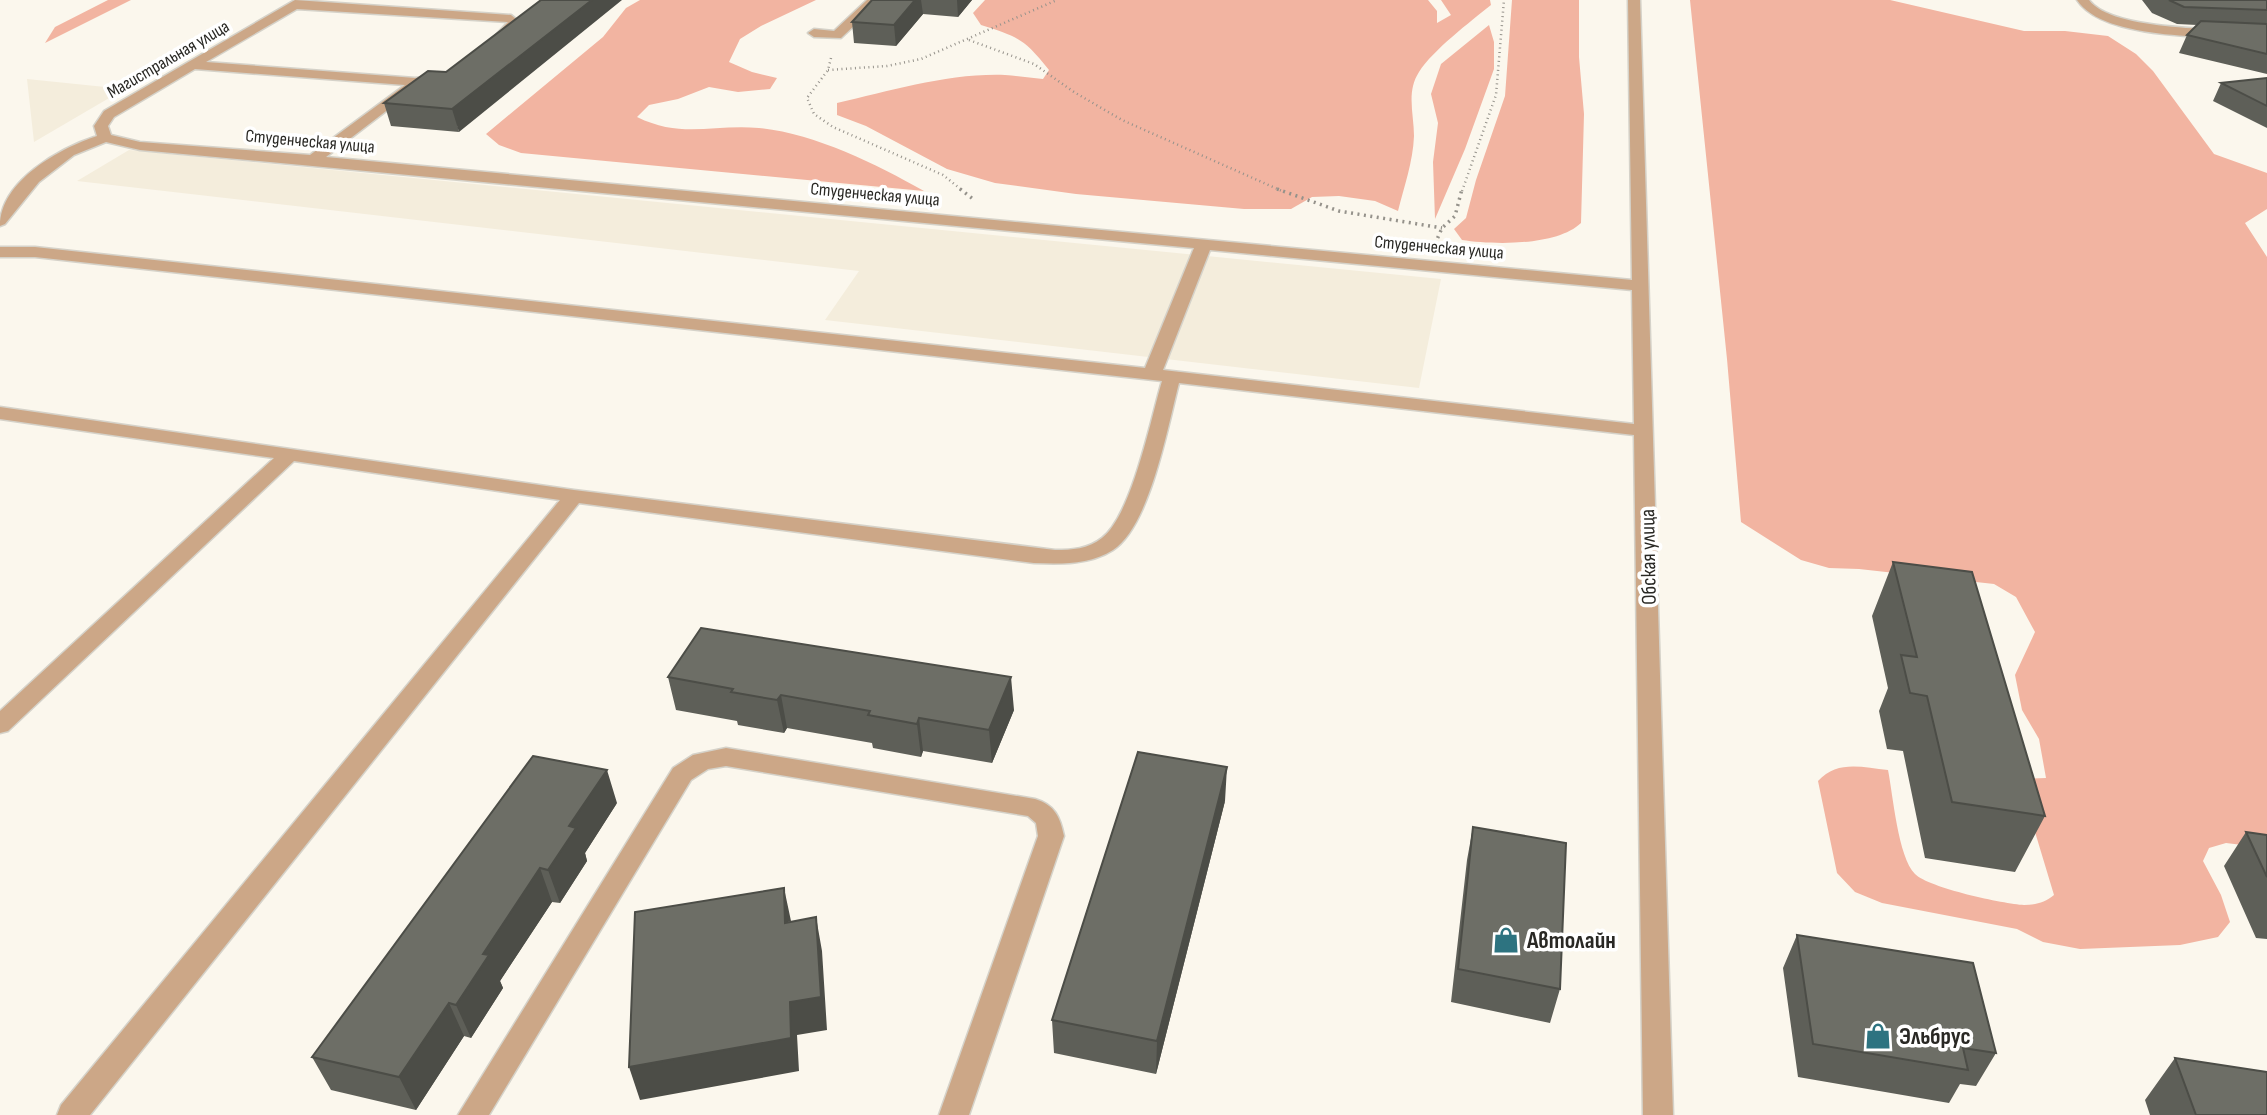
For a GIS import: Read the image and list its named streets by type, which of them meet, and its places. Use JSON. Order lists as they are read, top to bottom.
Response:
{
  "streets": {
    "street": ["Магистральная улица", "Студенческая улица", "Обская улица"]
  },
  "crossings": [
    ["Магистральная улица", "Студенческая улица"],
    ["Студенческая улица", "Обская улица"]
  ],
  "places": {
    "shop": ["Автолайн", "Эльбрус"]
  }
}
